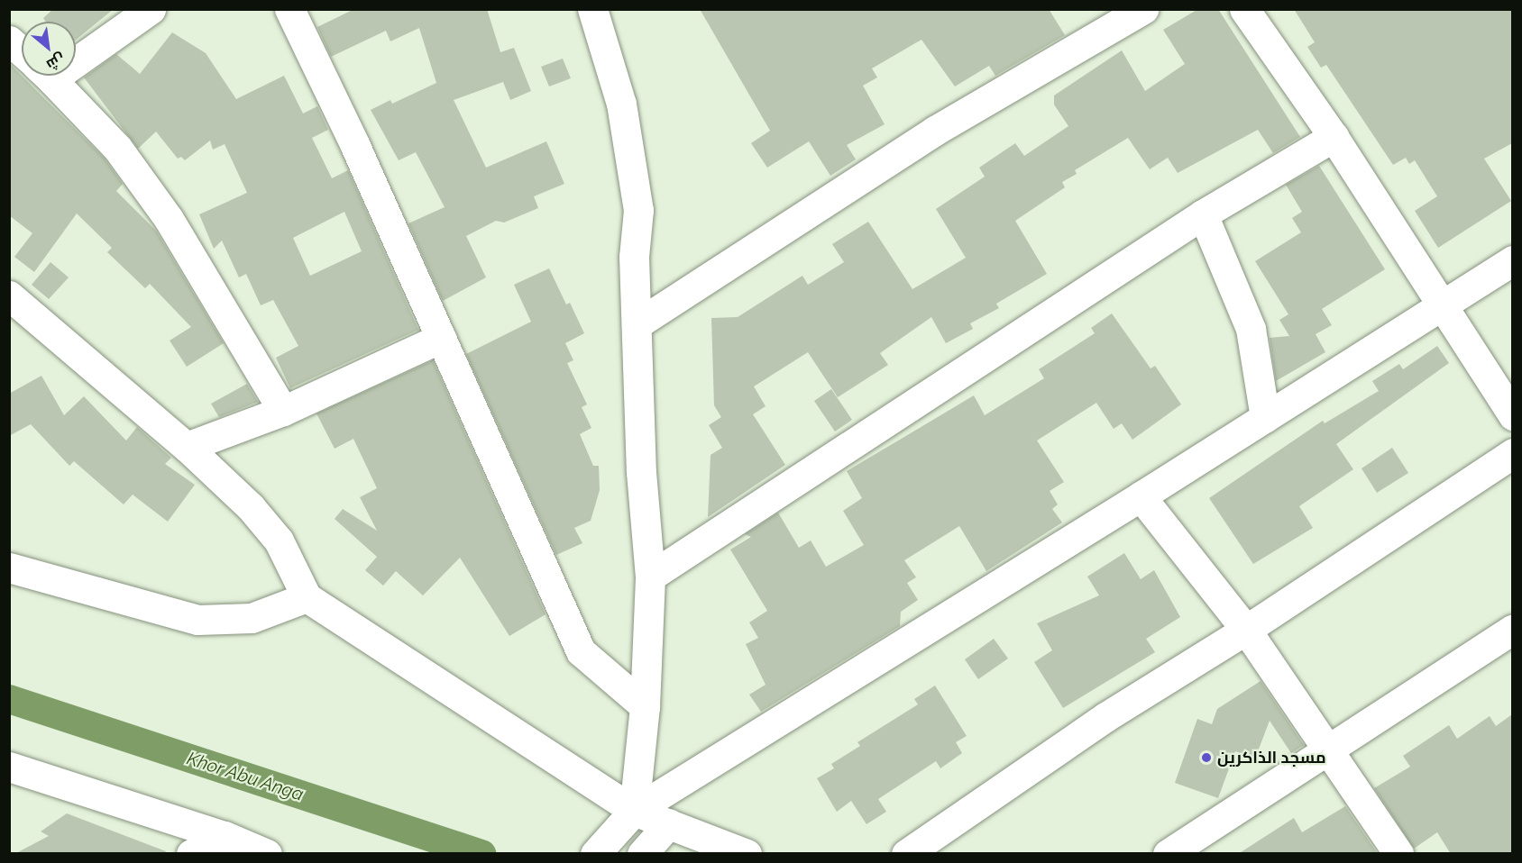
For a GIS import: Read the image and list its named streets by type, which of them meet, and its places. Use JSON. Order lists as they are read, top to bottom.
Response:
{
  "water": ["Khor Abu Anga"],
  "places": ["مسجد الذاكرين"],
  "north": "bottom right"
}
